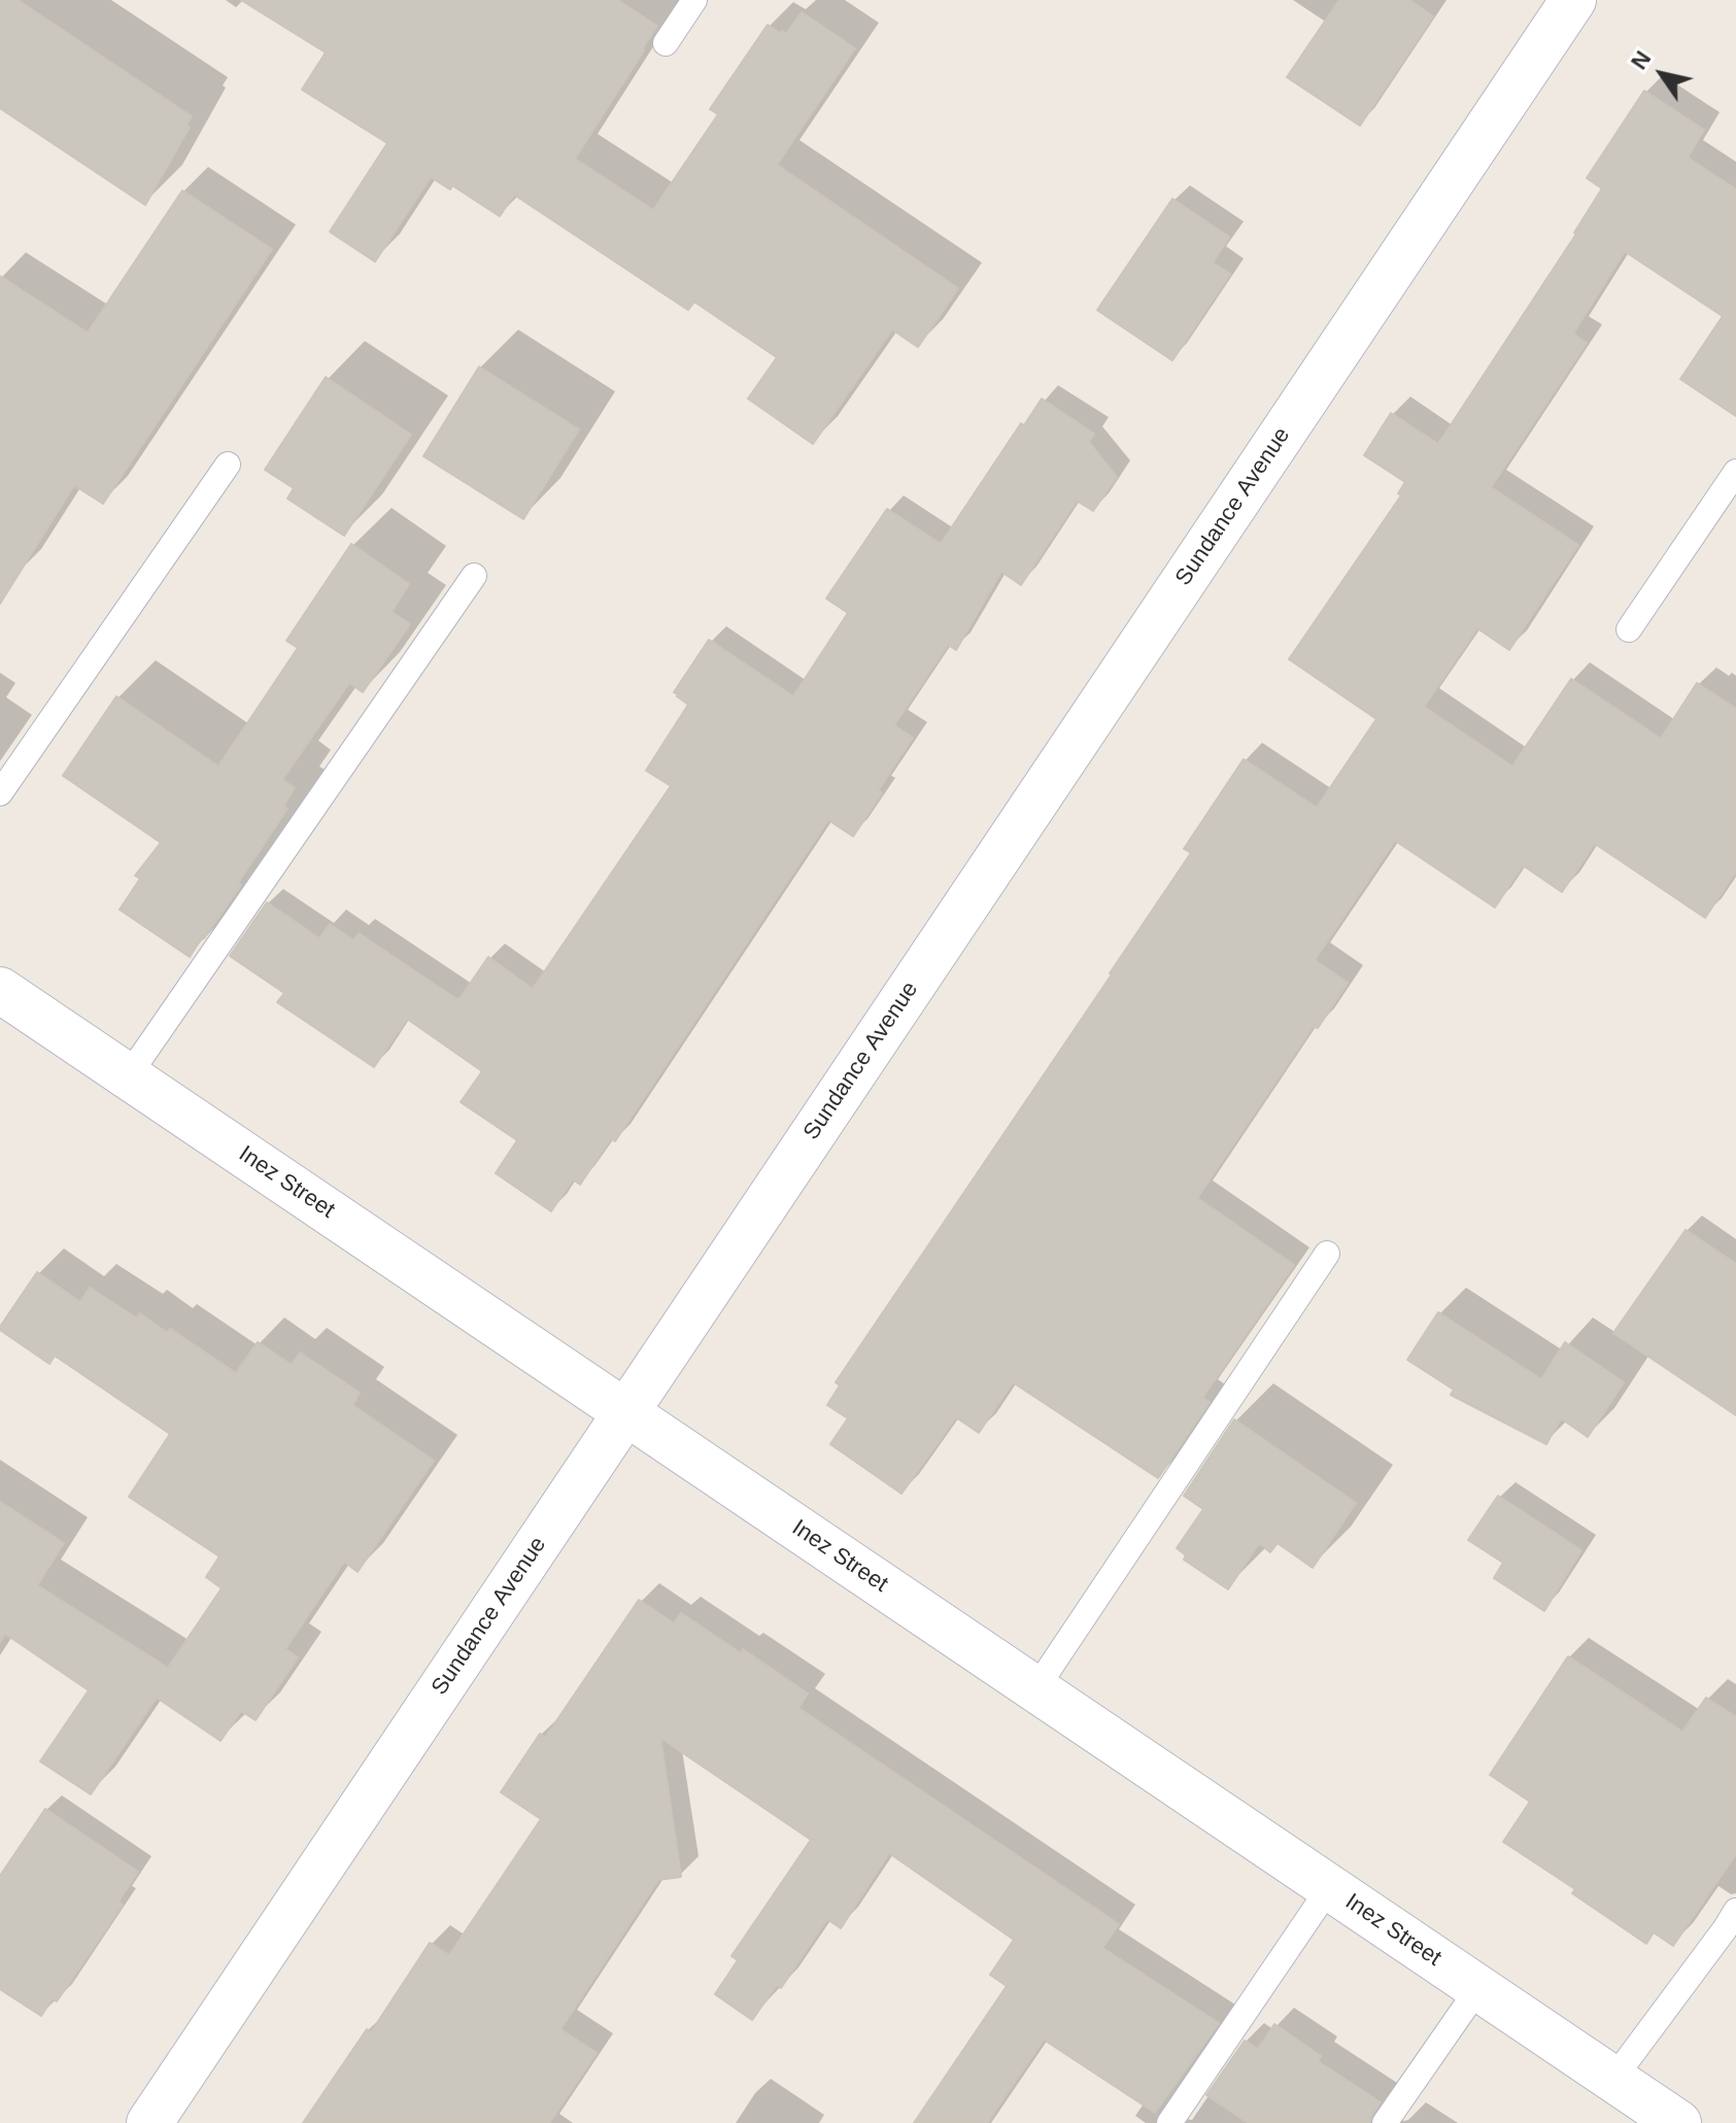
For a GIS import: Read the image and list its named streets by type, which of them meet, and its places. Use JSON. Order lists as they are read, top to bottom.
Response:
{
  "streets": {
    "street": ["Sundance Avenue", "Inez Street"]
  },
  "crossings": [
    ["Sundance Avenue", "Inez Street"]
  ],
  "north": "top left"
}
